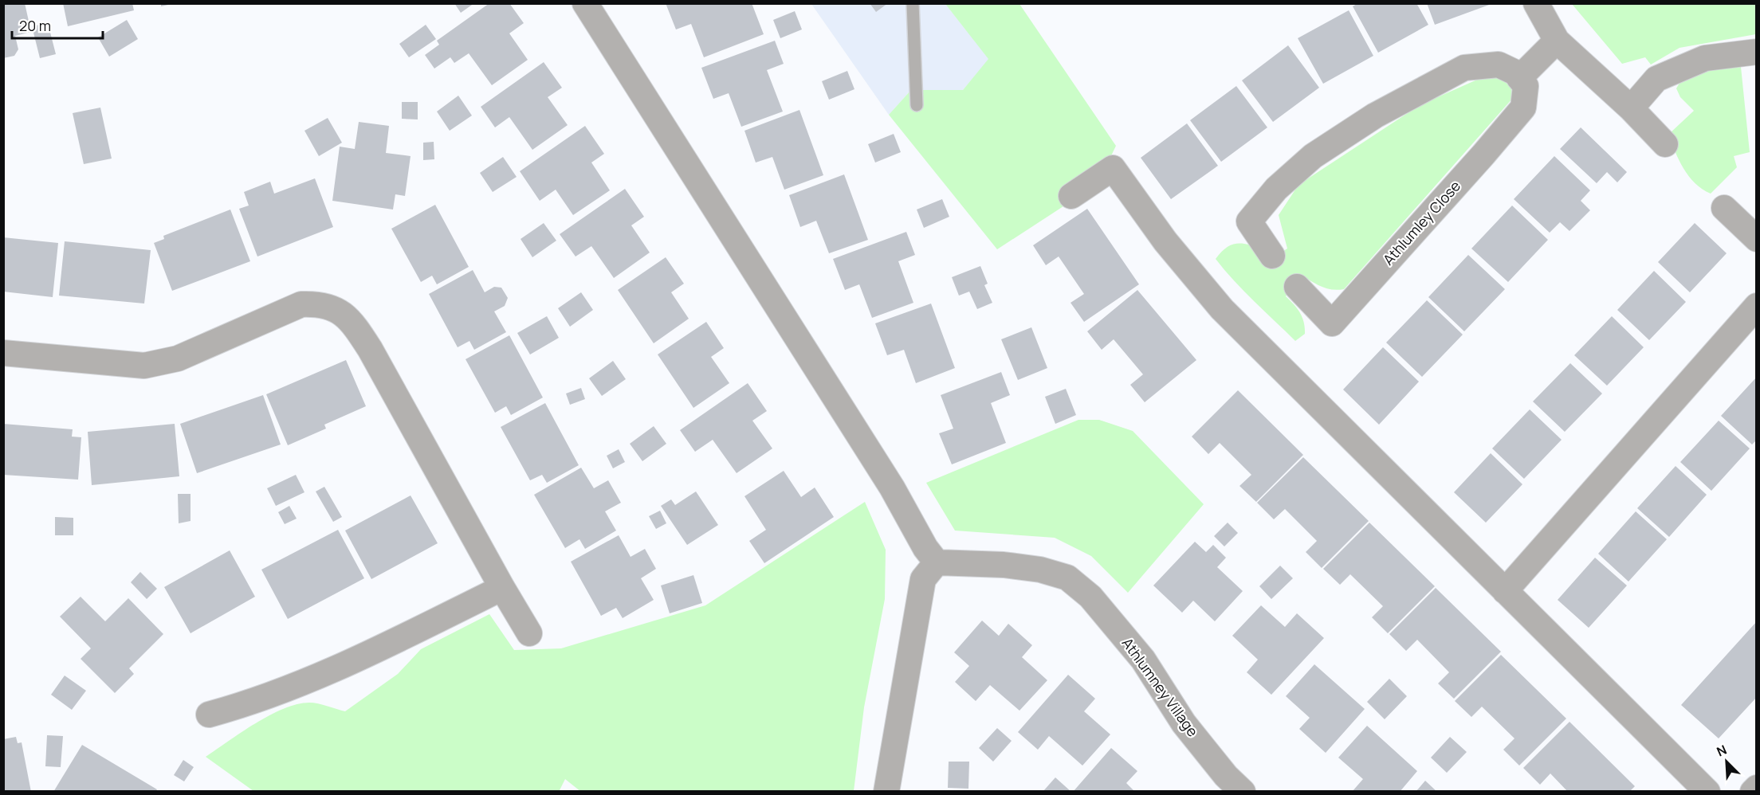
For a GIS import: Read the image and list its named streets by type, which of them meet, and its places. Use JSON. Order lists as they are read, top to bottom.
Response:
{
  "streets": {
    "street": ["Athlumley Close", "Athlumney Village"]
  },
  "scale_bar": "20 m",
  "north": "top left"
}
